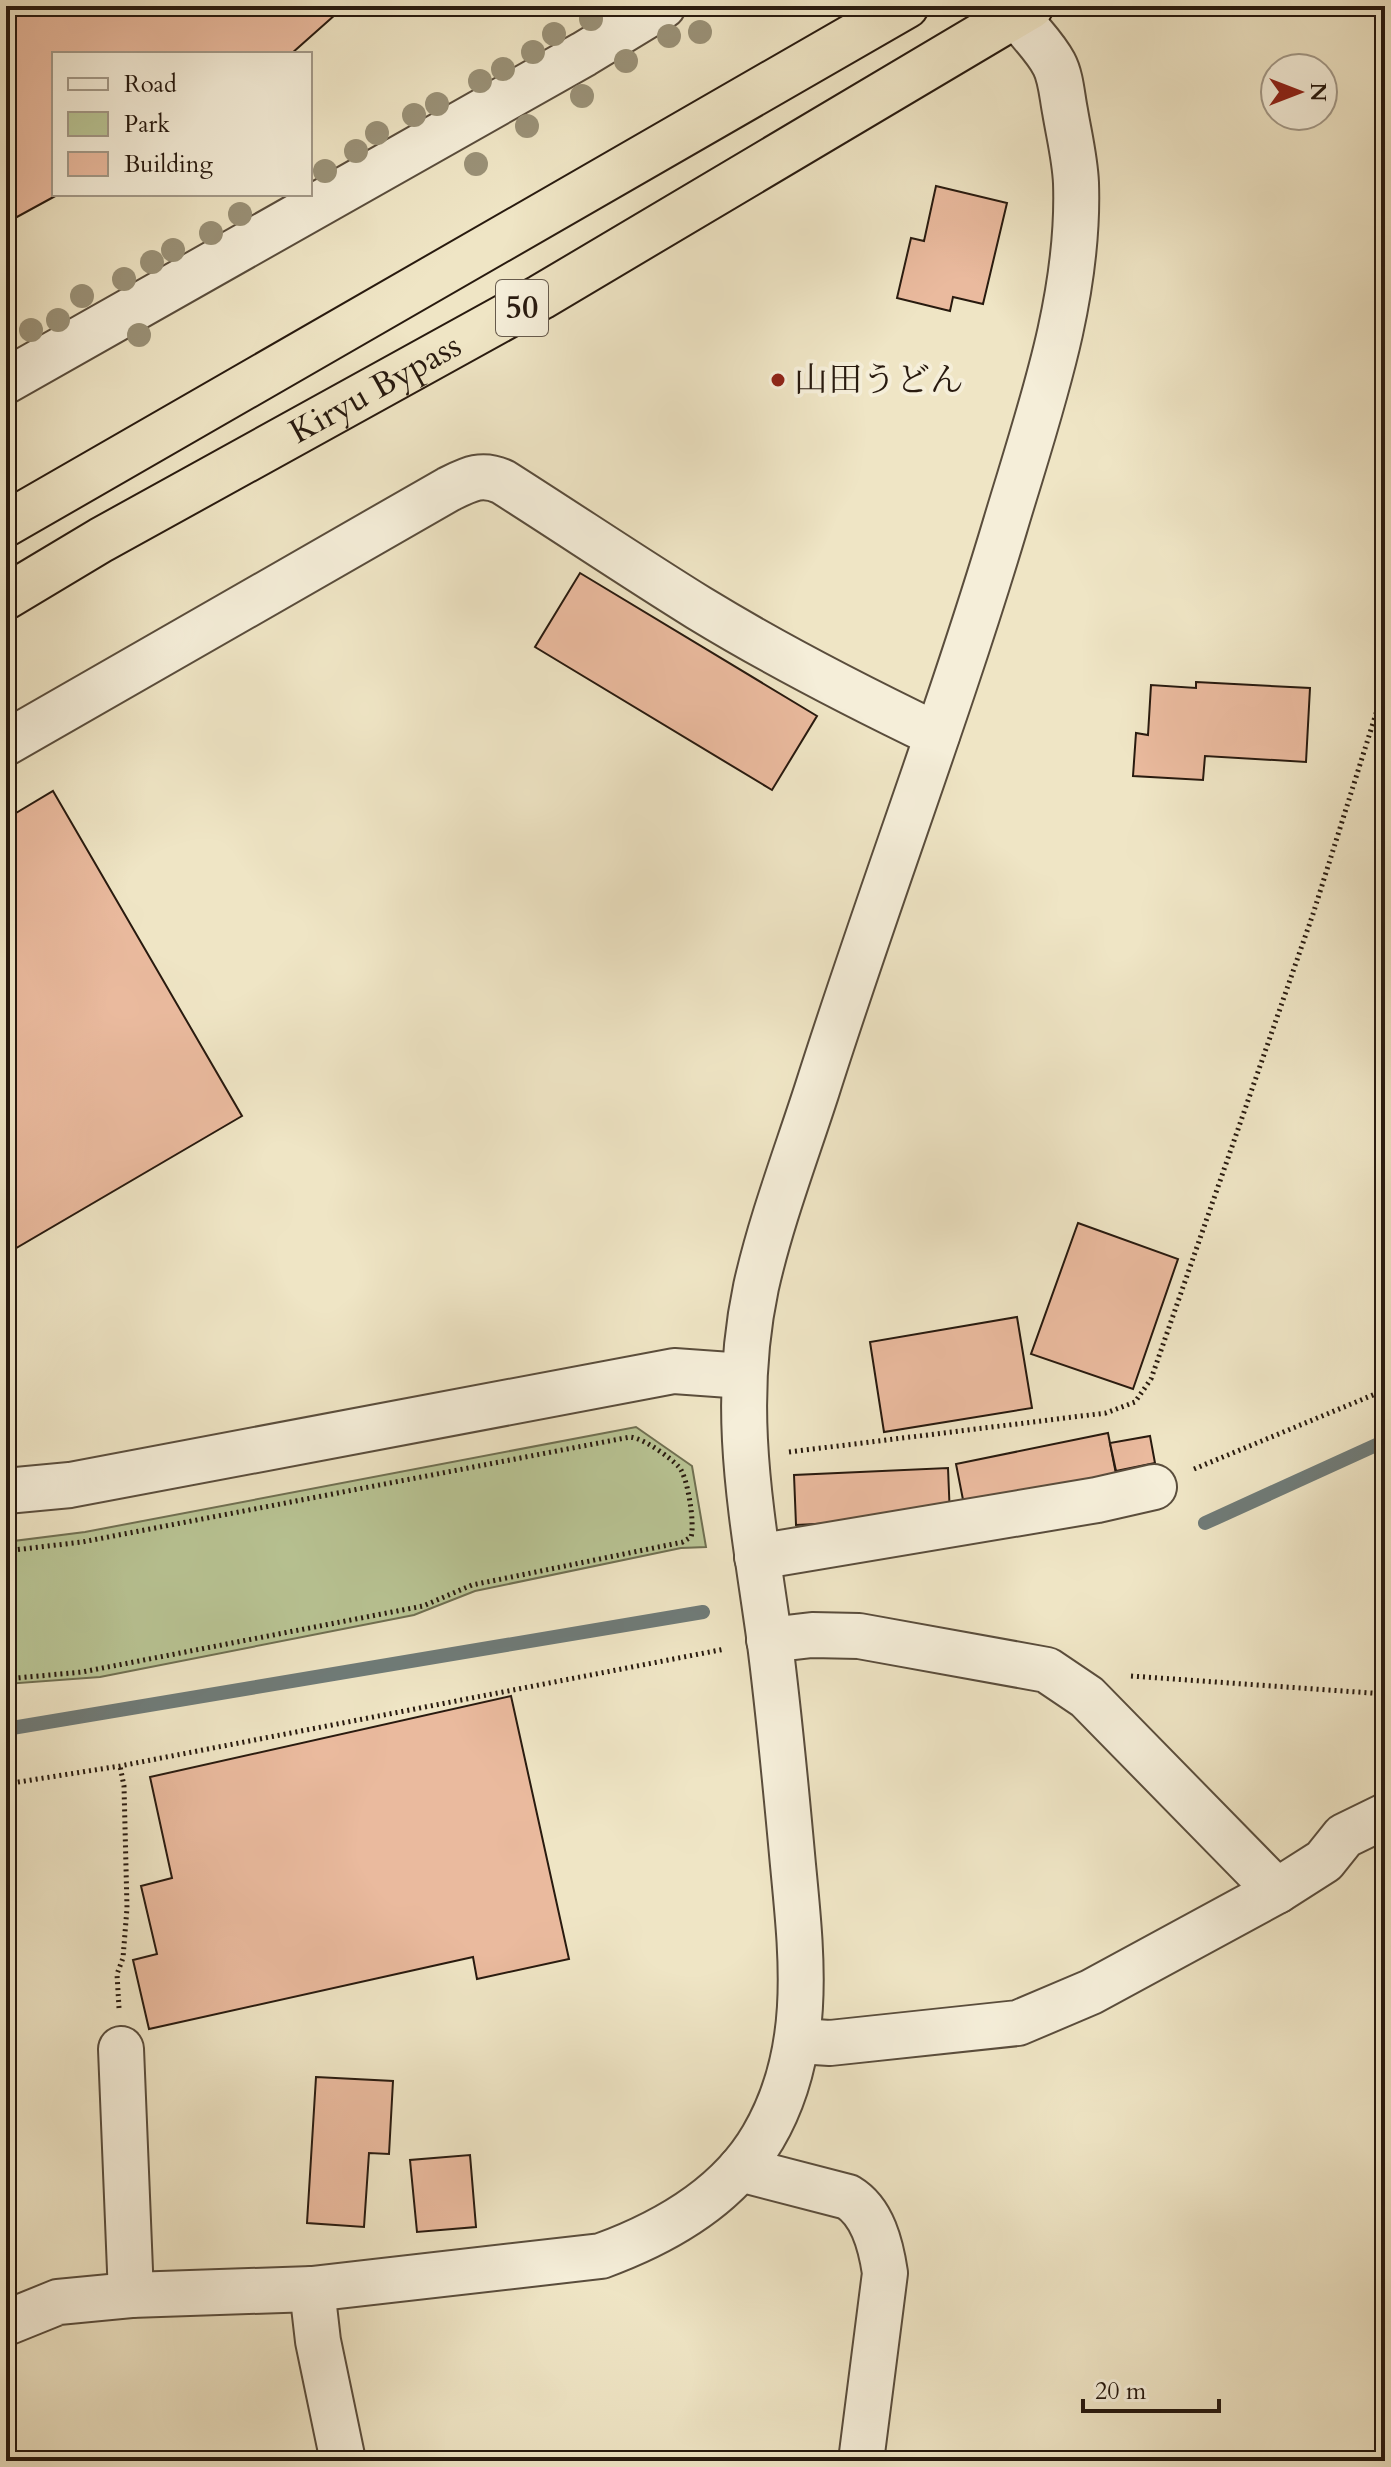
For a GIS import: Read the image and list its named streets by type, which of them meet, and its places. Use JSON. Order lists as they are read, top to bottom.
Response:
{
  "streets": {
    "highway": ["50", "Kiryu Bypass"]
  },
  "places": ["山田うどん"],
  "legend": ["Road", "Park", "Building"],
  "scale_bar": "20 m",
  "north": "right"
}
